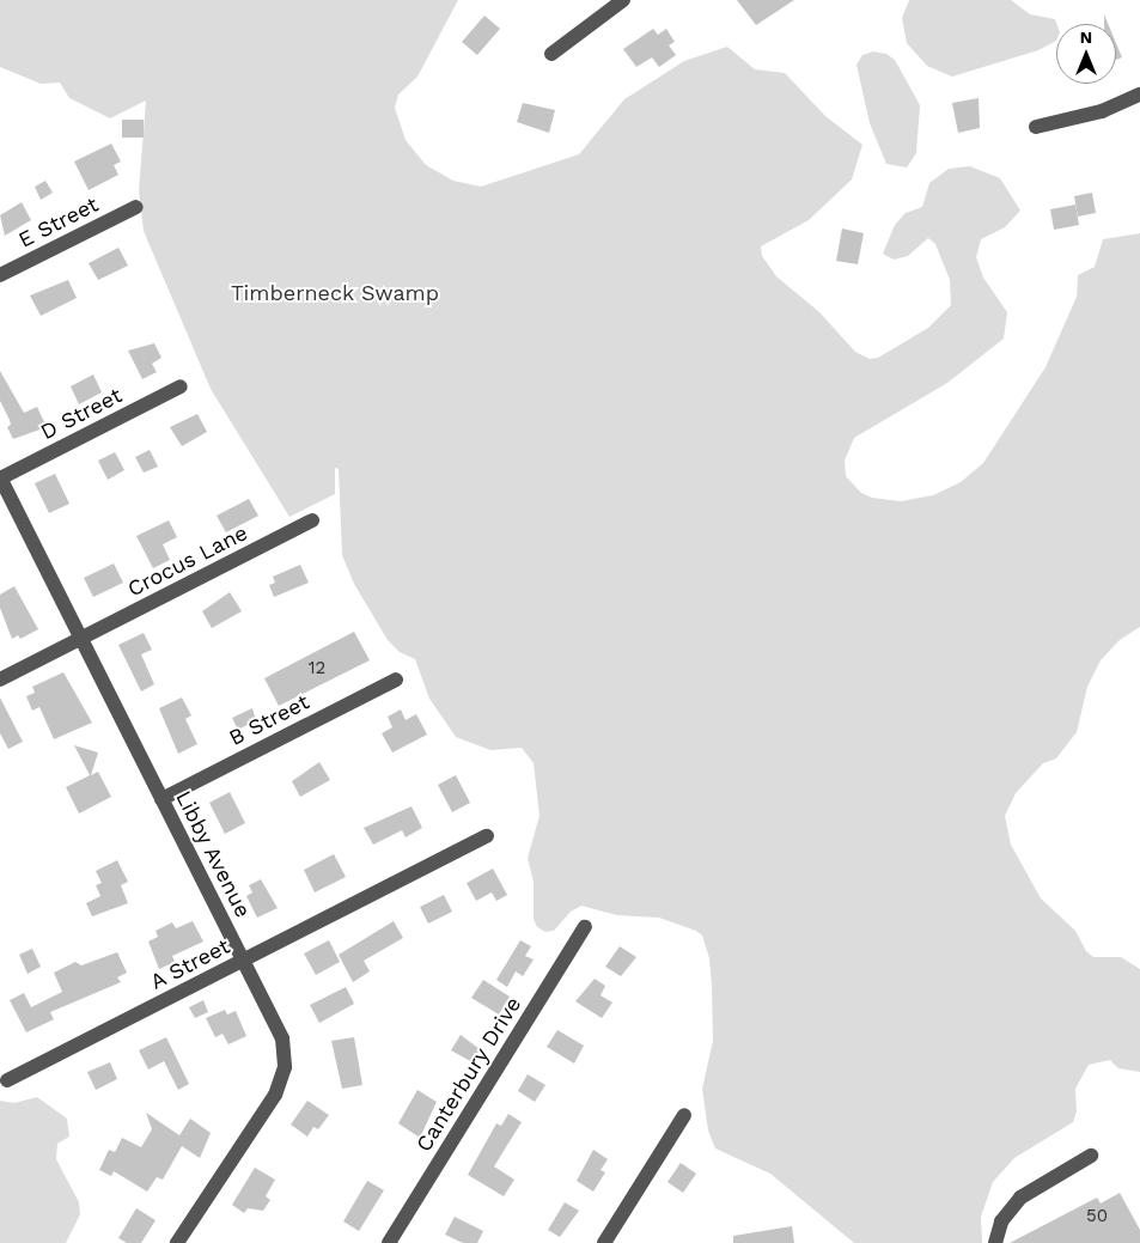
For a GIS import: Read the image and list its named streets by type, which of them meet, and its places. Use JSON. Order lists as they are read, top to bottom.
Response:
{
  "streets": {
    "street": [
      "E Street",
      "D Street",
      "Crocus Lane",
      "B Street",
      "Libby Avenue",
      "A Street",
      "Canterbury Drive"
    ]
  },
  "crossings": [
    ["D Street", "Libby Avenue"],
    ["Crocus Lane", "Libby Avenue"],
    ["B Street", "Libby Avenue"],
    ["Libby Avenue", "A Street"]
  ],
  "parks": ["Timberneck Swamp"],
  "house_numbers": ["12", "50"],
  "north": "top"
}
